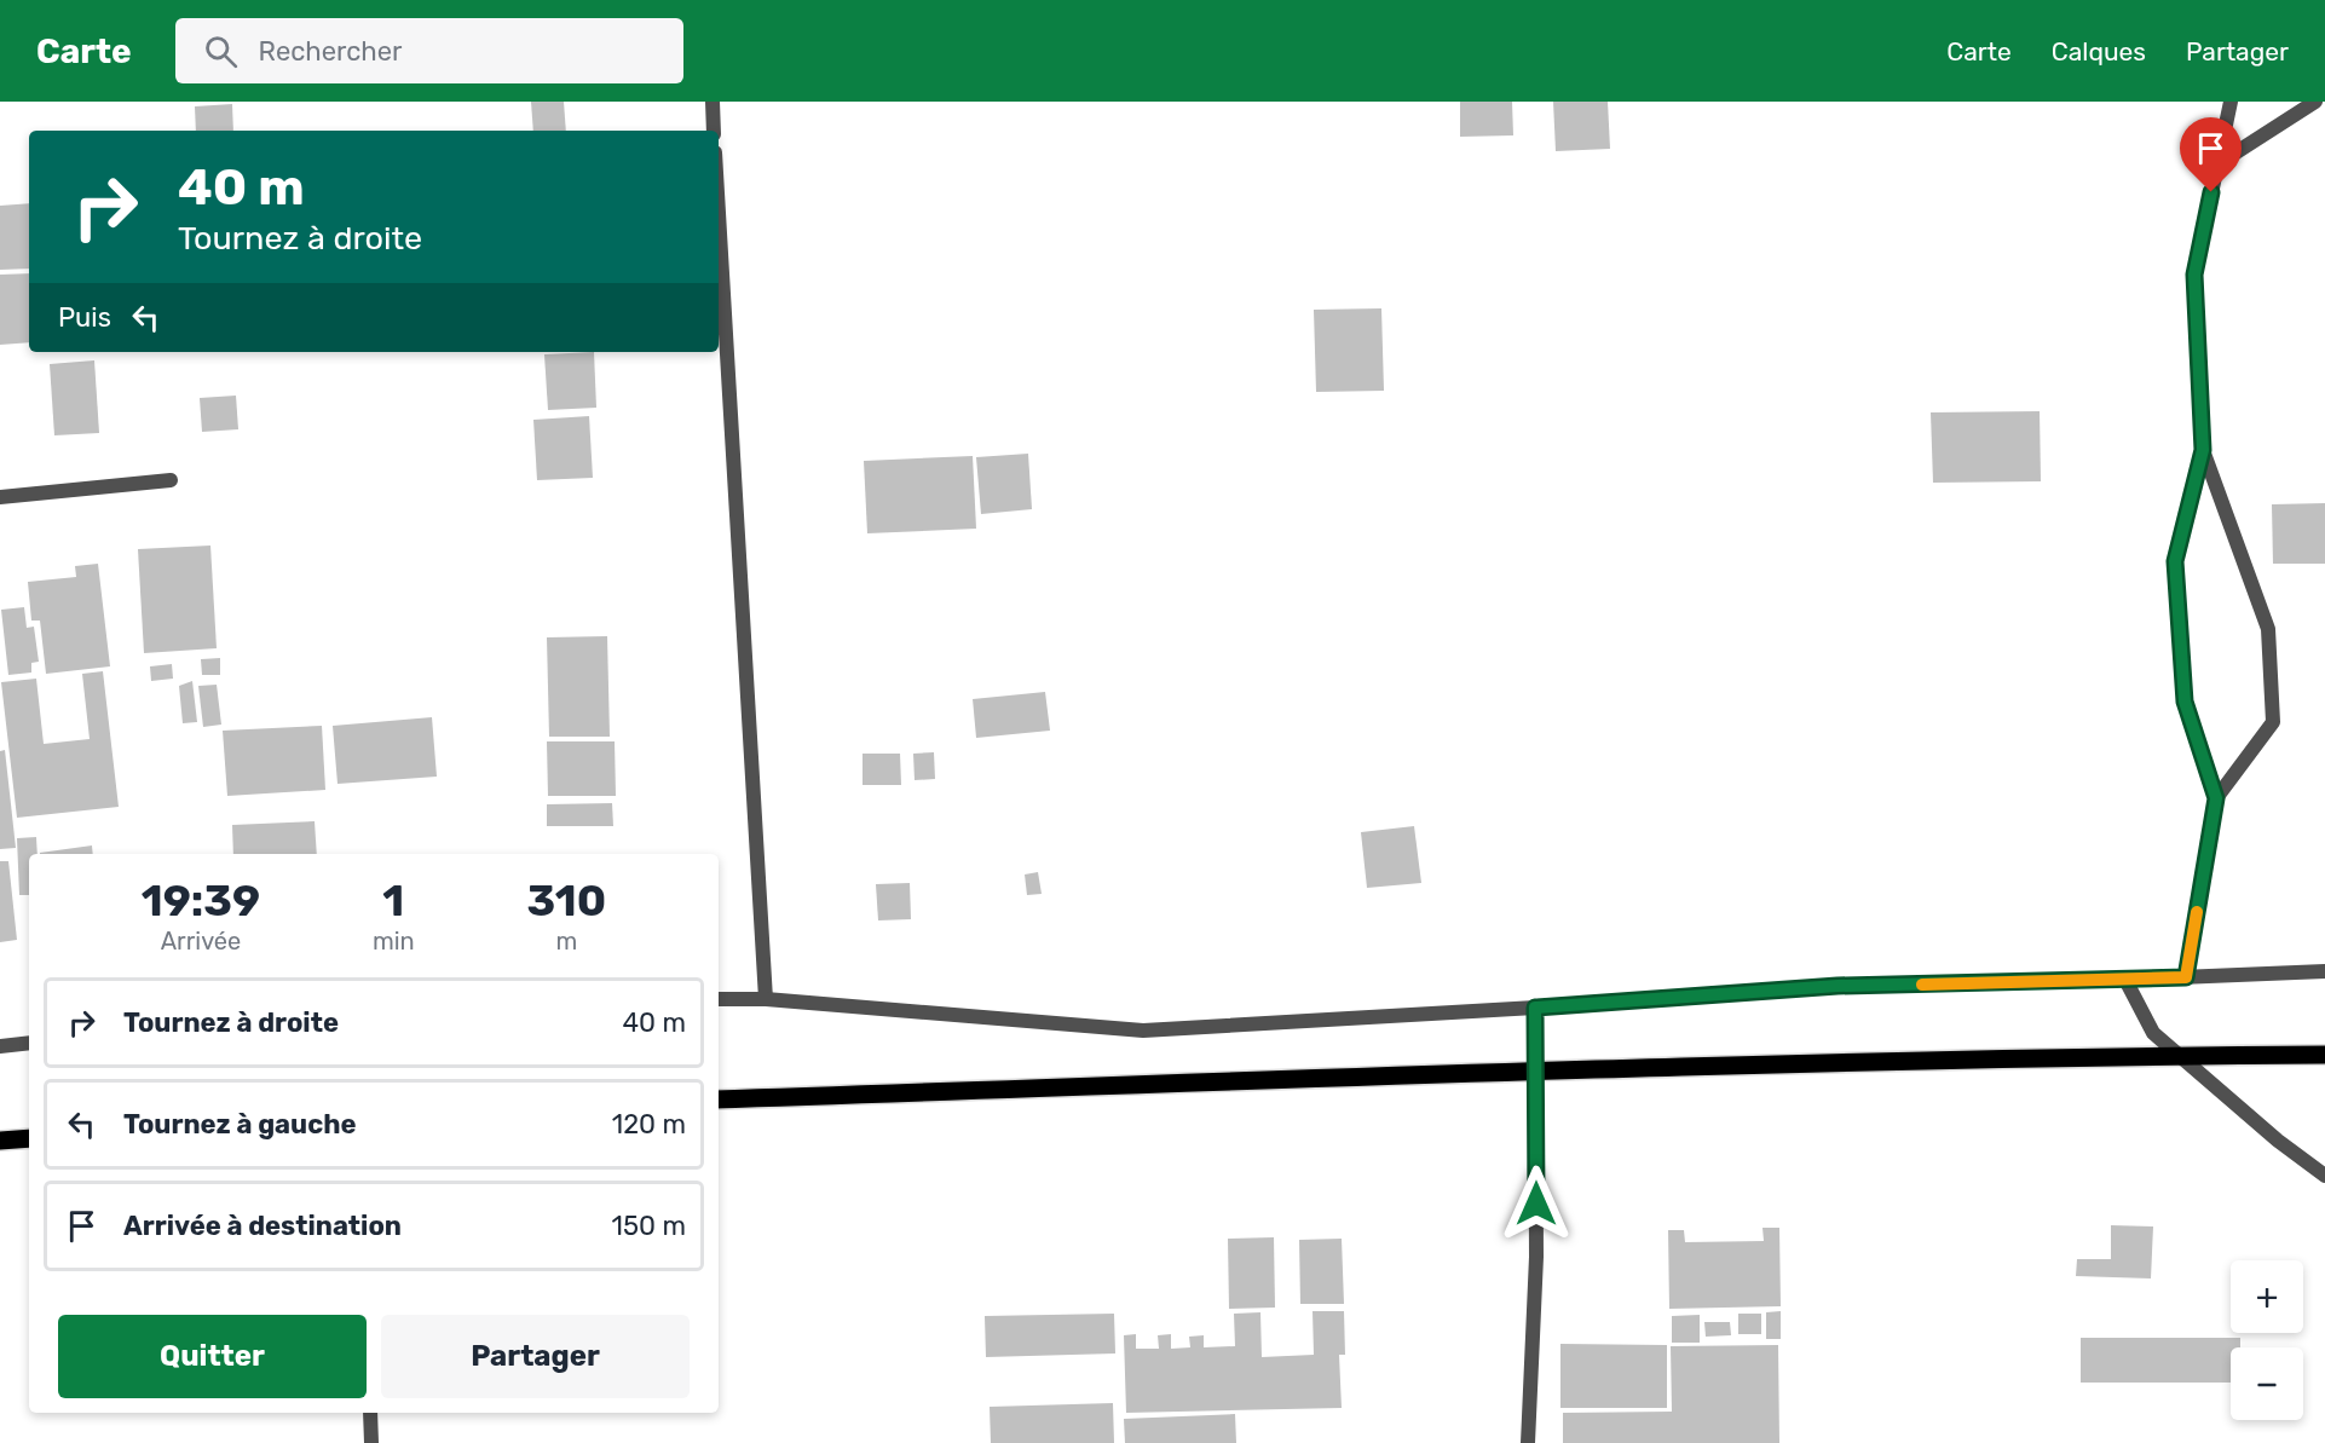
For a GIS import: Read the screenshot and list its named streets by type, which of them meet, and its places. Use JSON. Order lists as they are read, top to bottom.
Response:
{
  "page": {
    "header": "Carte",
    "search": "Rechercher",
    "nav": ["Carte", "Calques", "Partager"],
    "turn": ["40 m", "Tournez à droite"],
    "then": "Puis",
    "eta": [
      "19:39",
      "Arrivée",
      "1",
      "min",
      "310",
      "m"
    ],
    "list": [
      {
        "name": "Tournez à droite",
        "value": "40 m"
      },
      {
        "name": "Tournez à gauche",
        "value": "120 m"
      },
      {
        "name": "Arrivée à destination",
        "value": "150 m"
      }
    ],
    "map_buttons": ["+", "−"],
    "buttons": ["Quitter", "Partager"]
  }
}
